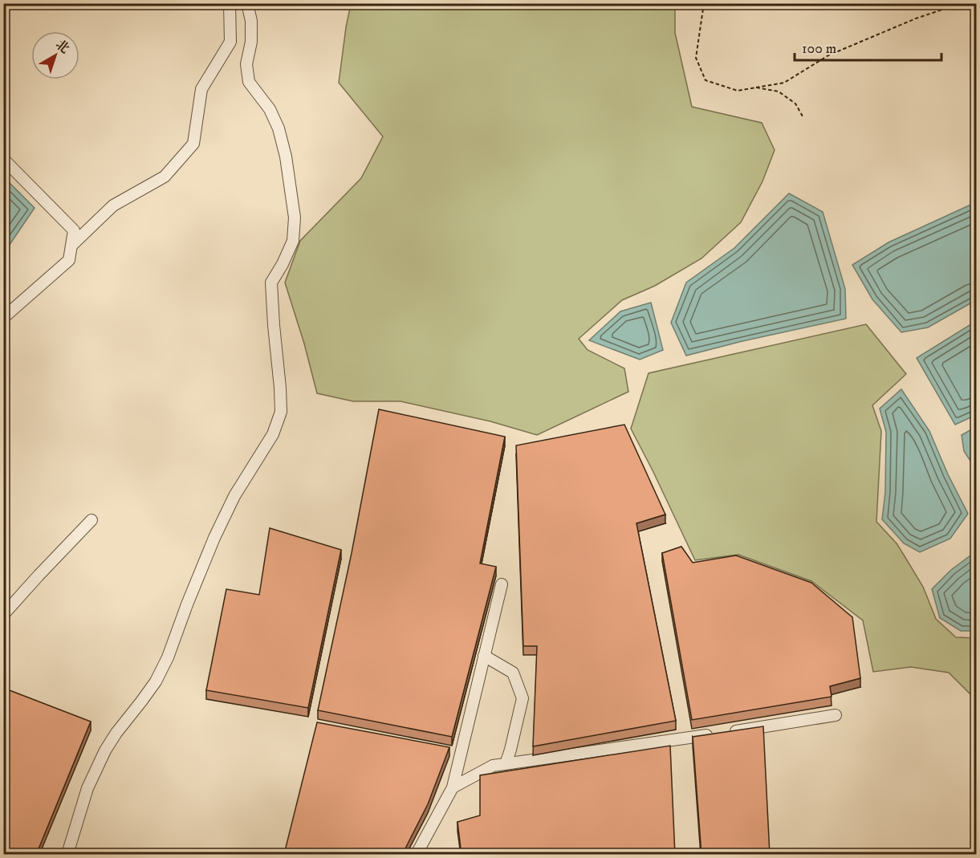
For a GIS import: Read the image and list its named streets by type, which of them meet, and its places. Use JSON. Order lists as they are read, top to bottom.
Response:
{
  "scale_bar": "100 m",
  "north": "top right"
}
